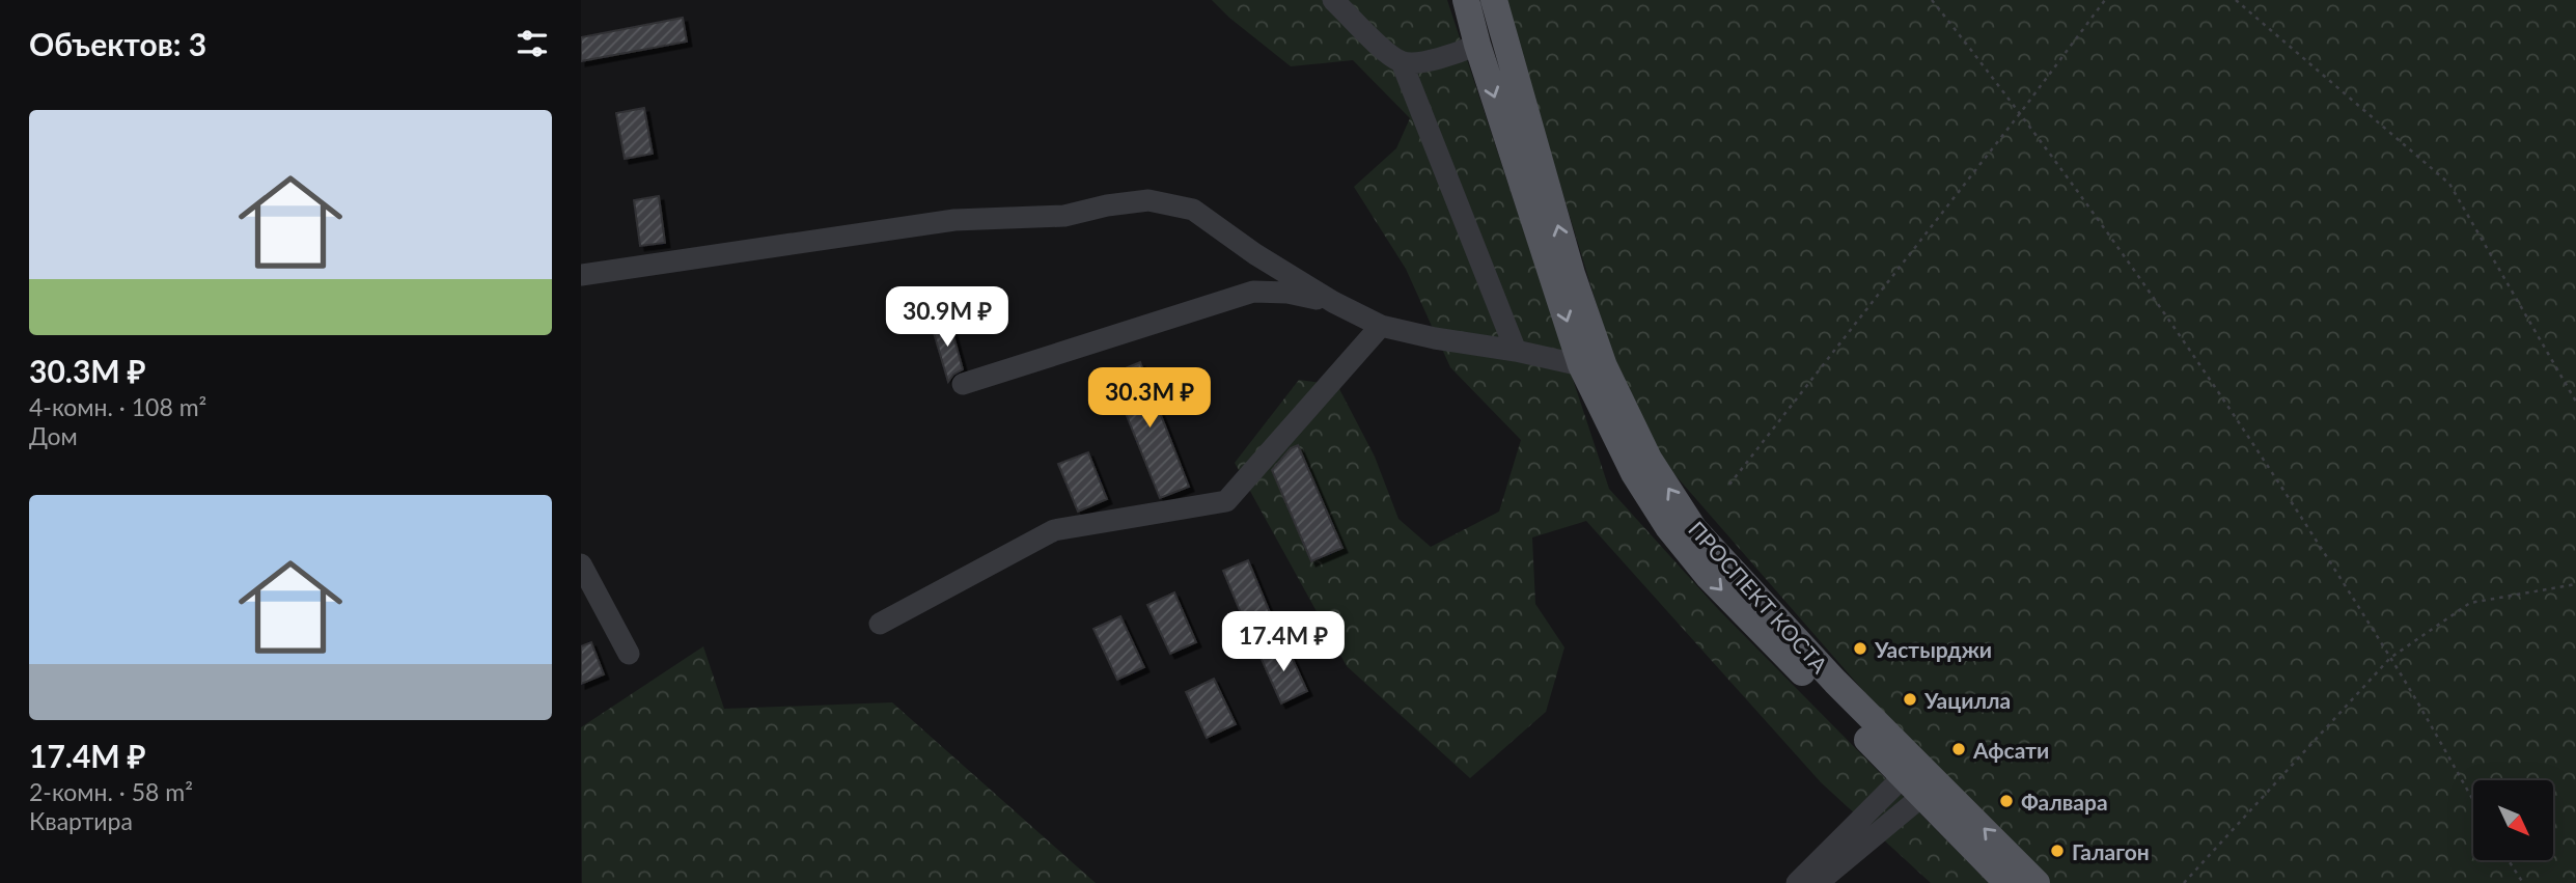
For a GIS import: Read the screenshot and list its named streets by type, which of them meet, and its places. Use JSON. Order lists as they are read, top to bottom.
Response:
{
  "streets": {
    "main road": ["ПРОСПЕКТ КОСТА"]
  },
  "places": [
    "Уастырджи",
    "Уацилла",
    "Афсати",
    "Фалвара",
    "Галагон"
  ],
  "north": "bottom right",
  "page": {
    "heading": "Объектов: 3",
    "list": [
      {
        "name": "30.3M ₽",
        "note": "4-комн. · 108 m² · Дом"
      },
      {
        "name": "17.4M ₽",
        "note": "2-комн. · 58 m² · Квартира"
      }
    ],
    "price": ["30.9M ₽", "30.3M ₽", "17.4M ₽"]
  }
}
